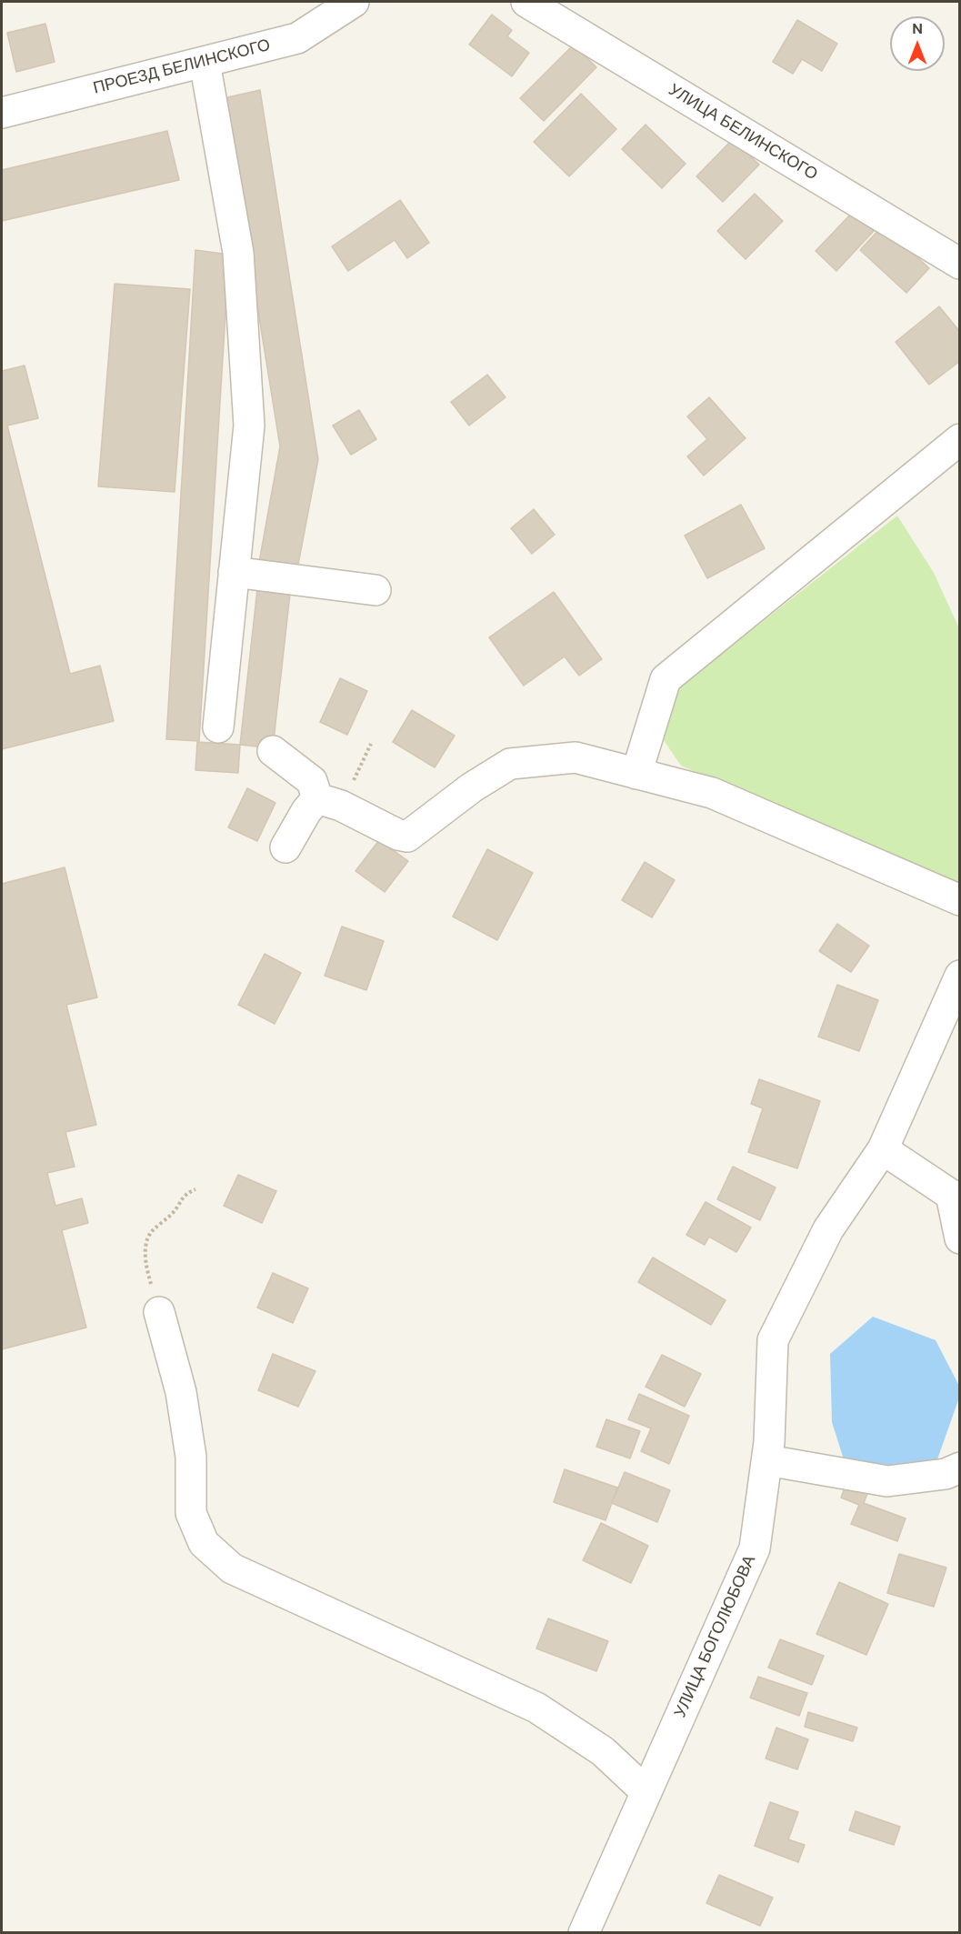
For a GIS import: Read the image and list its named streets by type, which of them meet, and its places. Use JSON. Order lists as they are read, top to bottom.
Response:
{
  "streets": {
    "street": ["ПРОЕЗД БЕЛИНСКОГО", "УЛИЦА БЕЛИНСКОГО", "УЛИЦА БОГОЛЮБОВА"]
  },
  "north": "top"
}
